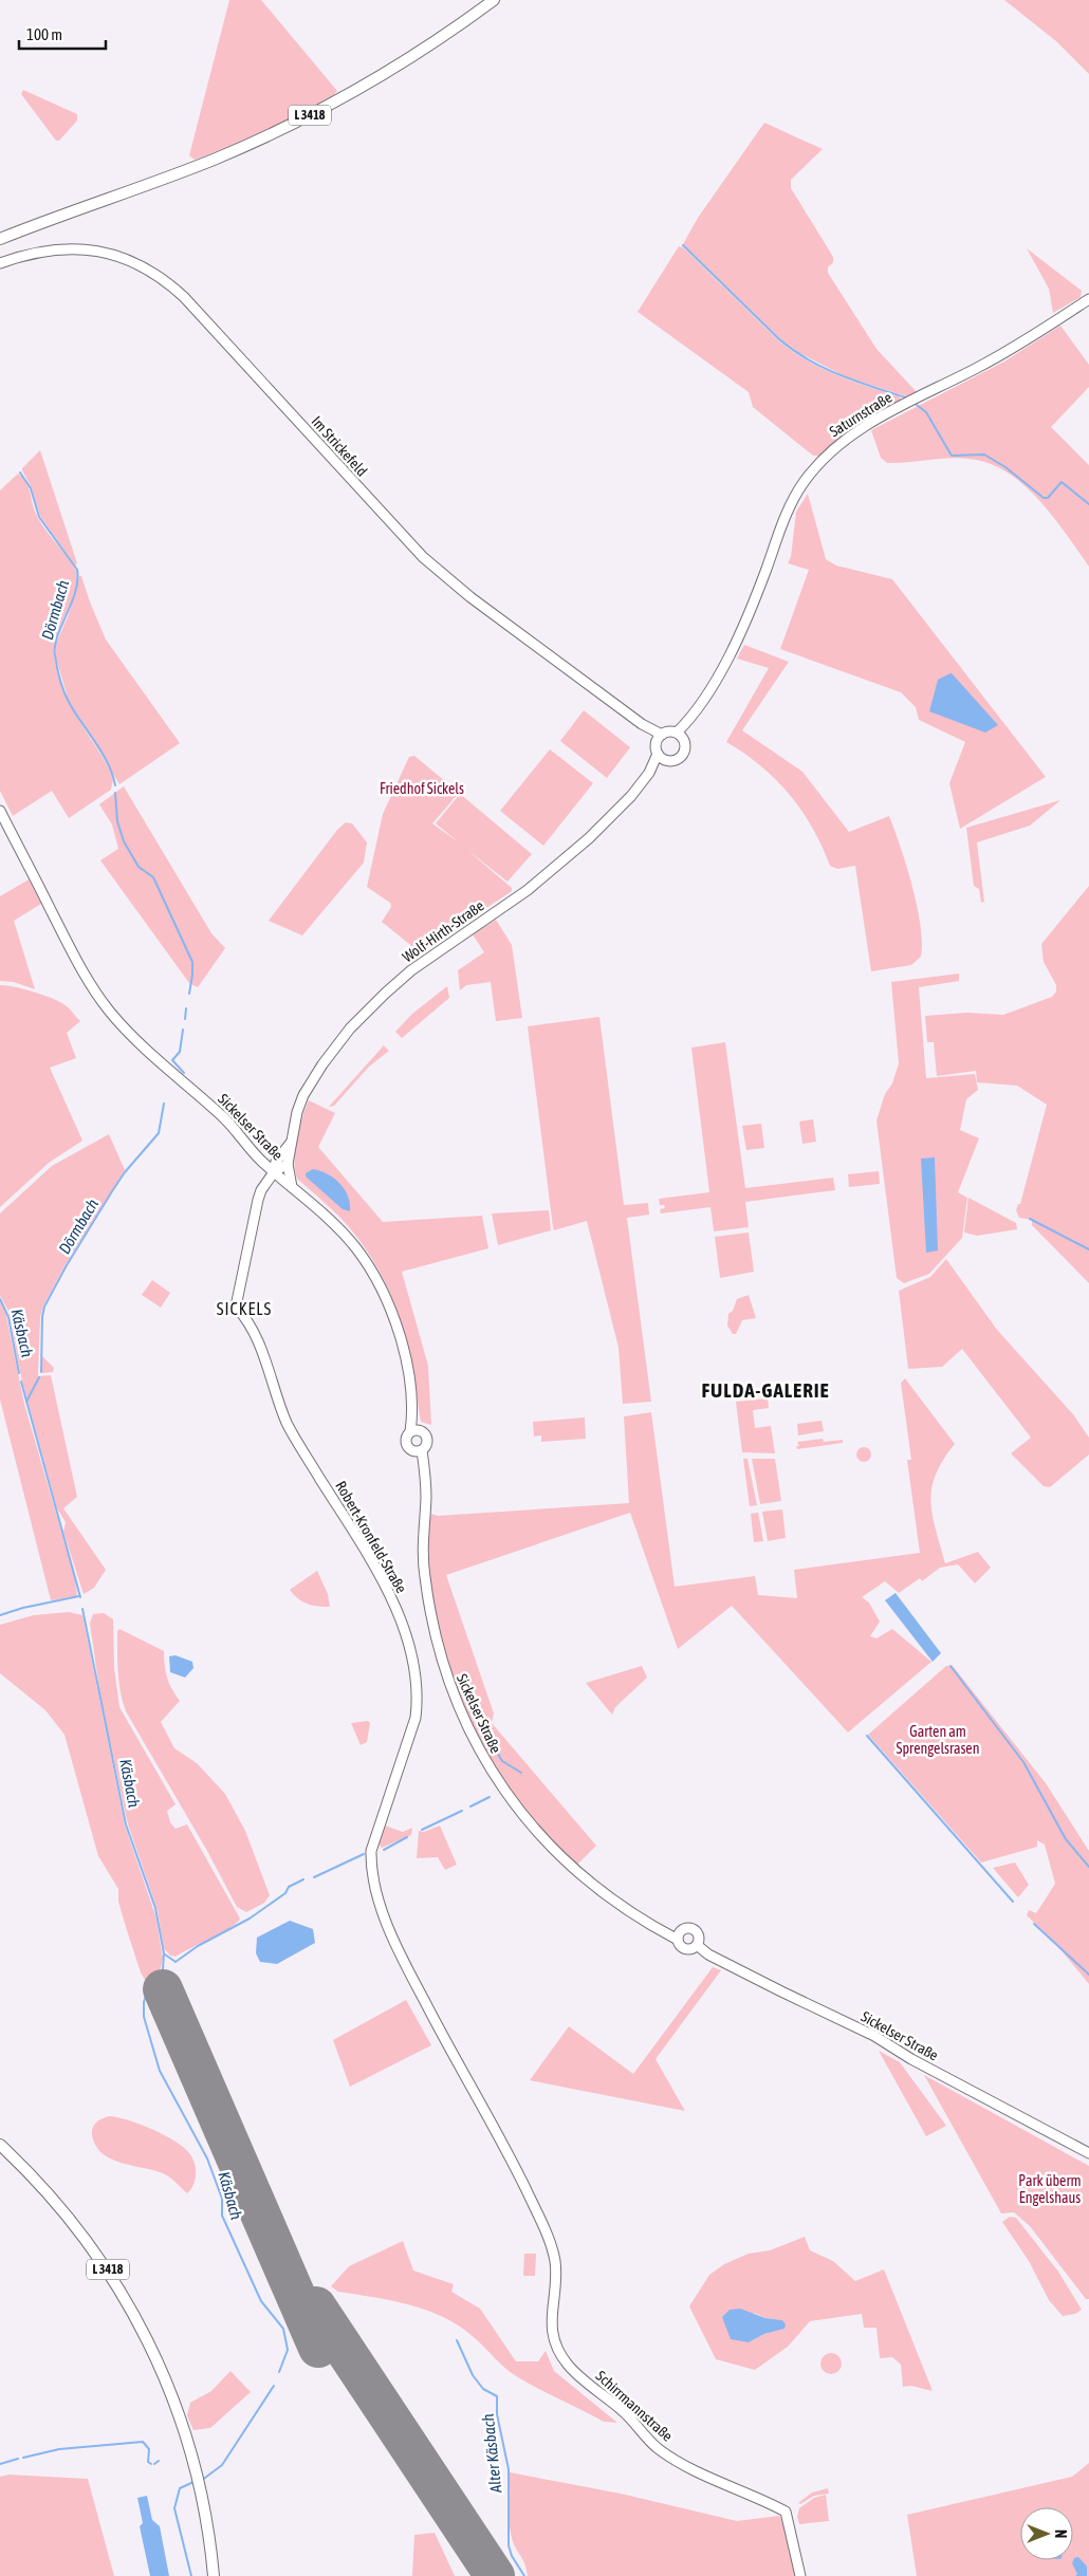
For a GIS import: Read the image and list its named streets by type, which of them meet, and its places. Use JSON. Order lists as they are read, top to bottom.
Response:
{
  "streets": {
    "main road": ["L 3418"],
    "street": [
      "Saturnstraße",
      "Im Strickefeld",
      "Wolf-Hirth-Straße",
      "Sickelser Straße",
      "Robert-Kronfeld-Straße",
      "Schirrmannstraße"
    ]
  },
  "crossings": [
    ["Saturnstraße", "Im Strickefeld"],
    ["Saturnstraße", "Wolf-Hirth-Straße"],
    ["Im Strickefeld", "Wolf-Hirth-Straße"],
    ["Wolf-Hirth-Straße", "Sickelser Straße"],
    ["Wolf-Hirth-Straße", "Robert-Kronfeld-Straße"],
    ["Robert-Kronfeld-Straße", "Schirrmannstraße"]
  ],
  "districts": ["SICKELS", "FULDA-GALERIE"],
  "water": ["Dörmbach", "Käsbach", "Alter Käsbach"],
  "parks": ["Friedhof Sickels", "Garten am Sprengelsrasen", "Park überm Engelshaus"],
  "scale_bar": "100 m",
  "north": "right"
}
